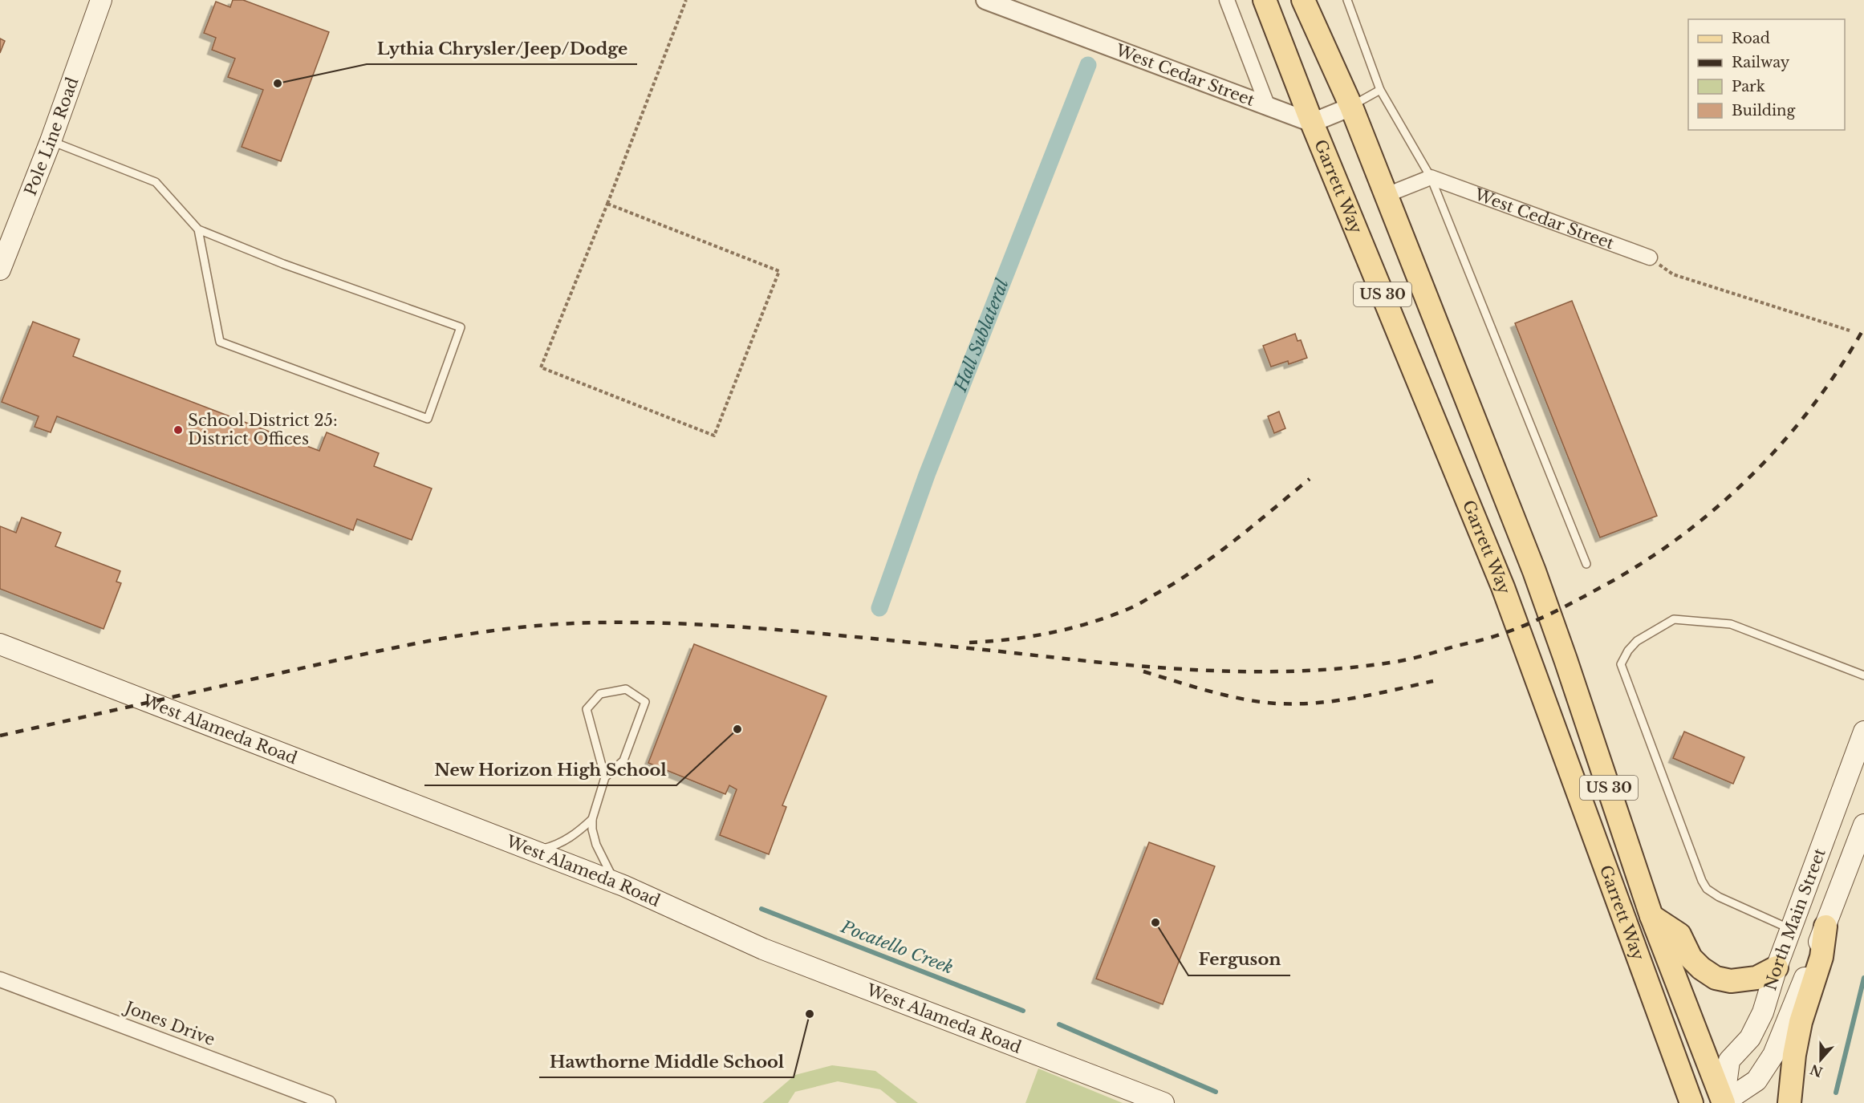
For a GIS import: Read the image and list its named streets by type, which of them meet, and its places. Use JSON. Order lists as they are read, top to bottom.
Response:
{
  "streets": {
    "main road": [
      "Pole Line Road",
      "Garrett Way",
      "US 30",
      "West Alameda Road",
      "North Main Street"
    ],
    "street": ["West Cedar Street", "Jones Drive"]
  },
  "crossings": [
    ["West Cedar Street", "Garrett Way"],
    ["Garrett Way", "North Main Street"]
  ],
  "water": ["Hall Sublateral", "Pocatello Creek"],
  "places": [
    "Lythia Chrysler/Jeep/Dodge",
    "School District 25: District Offices",
    "New Horizon High School",
    "Ferguson",
    "Hawthorne Middle School"
  ],
  "legend": [
    "Road",
    "Railway",
    "Park",
    "Building"
  ],
  "north": "bottom"
}
